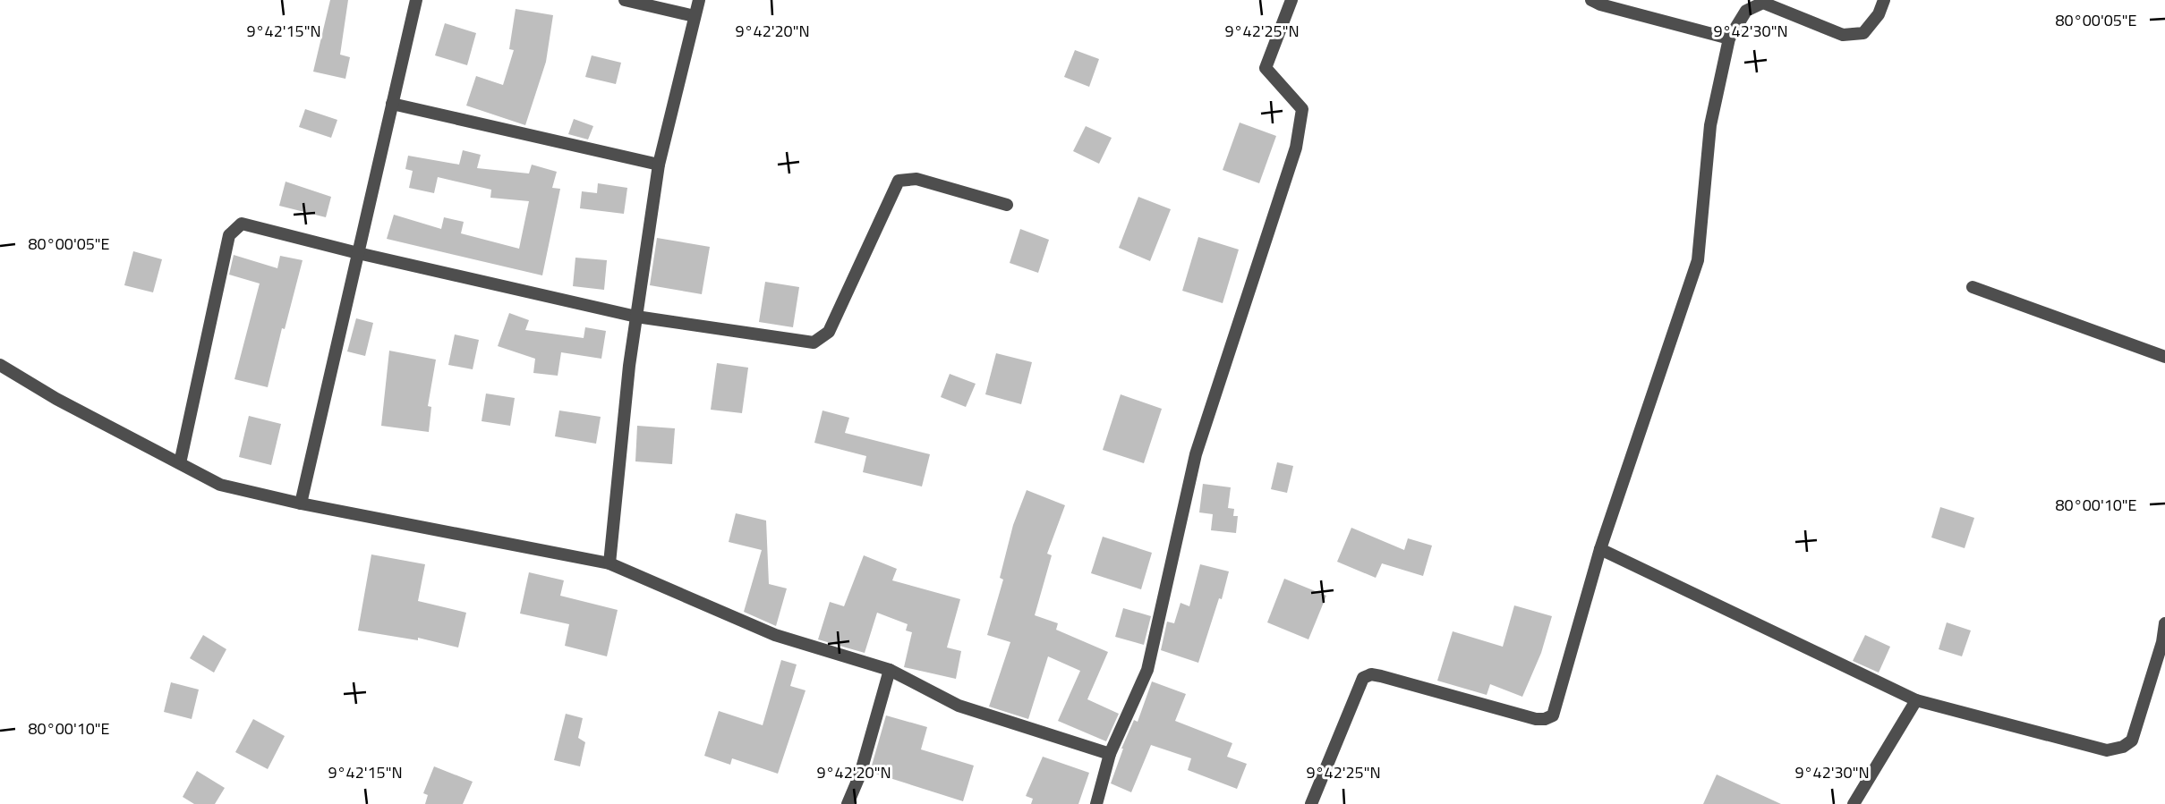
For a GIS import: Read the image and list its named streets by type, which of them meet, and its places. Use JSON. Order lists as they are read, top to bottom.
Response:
{
  "coordinates": [
    "80°00'05\"E",
    "9°42'15\"N",
    "9°42'20\"N",
    "9°42'25\"N",
    "9°42'30\"N",
    "80°00'10\"E"
  ]
}
